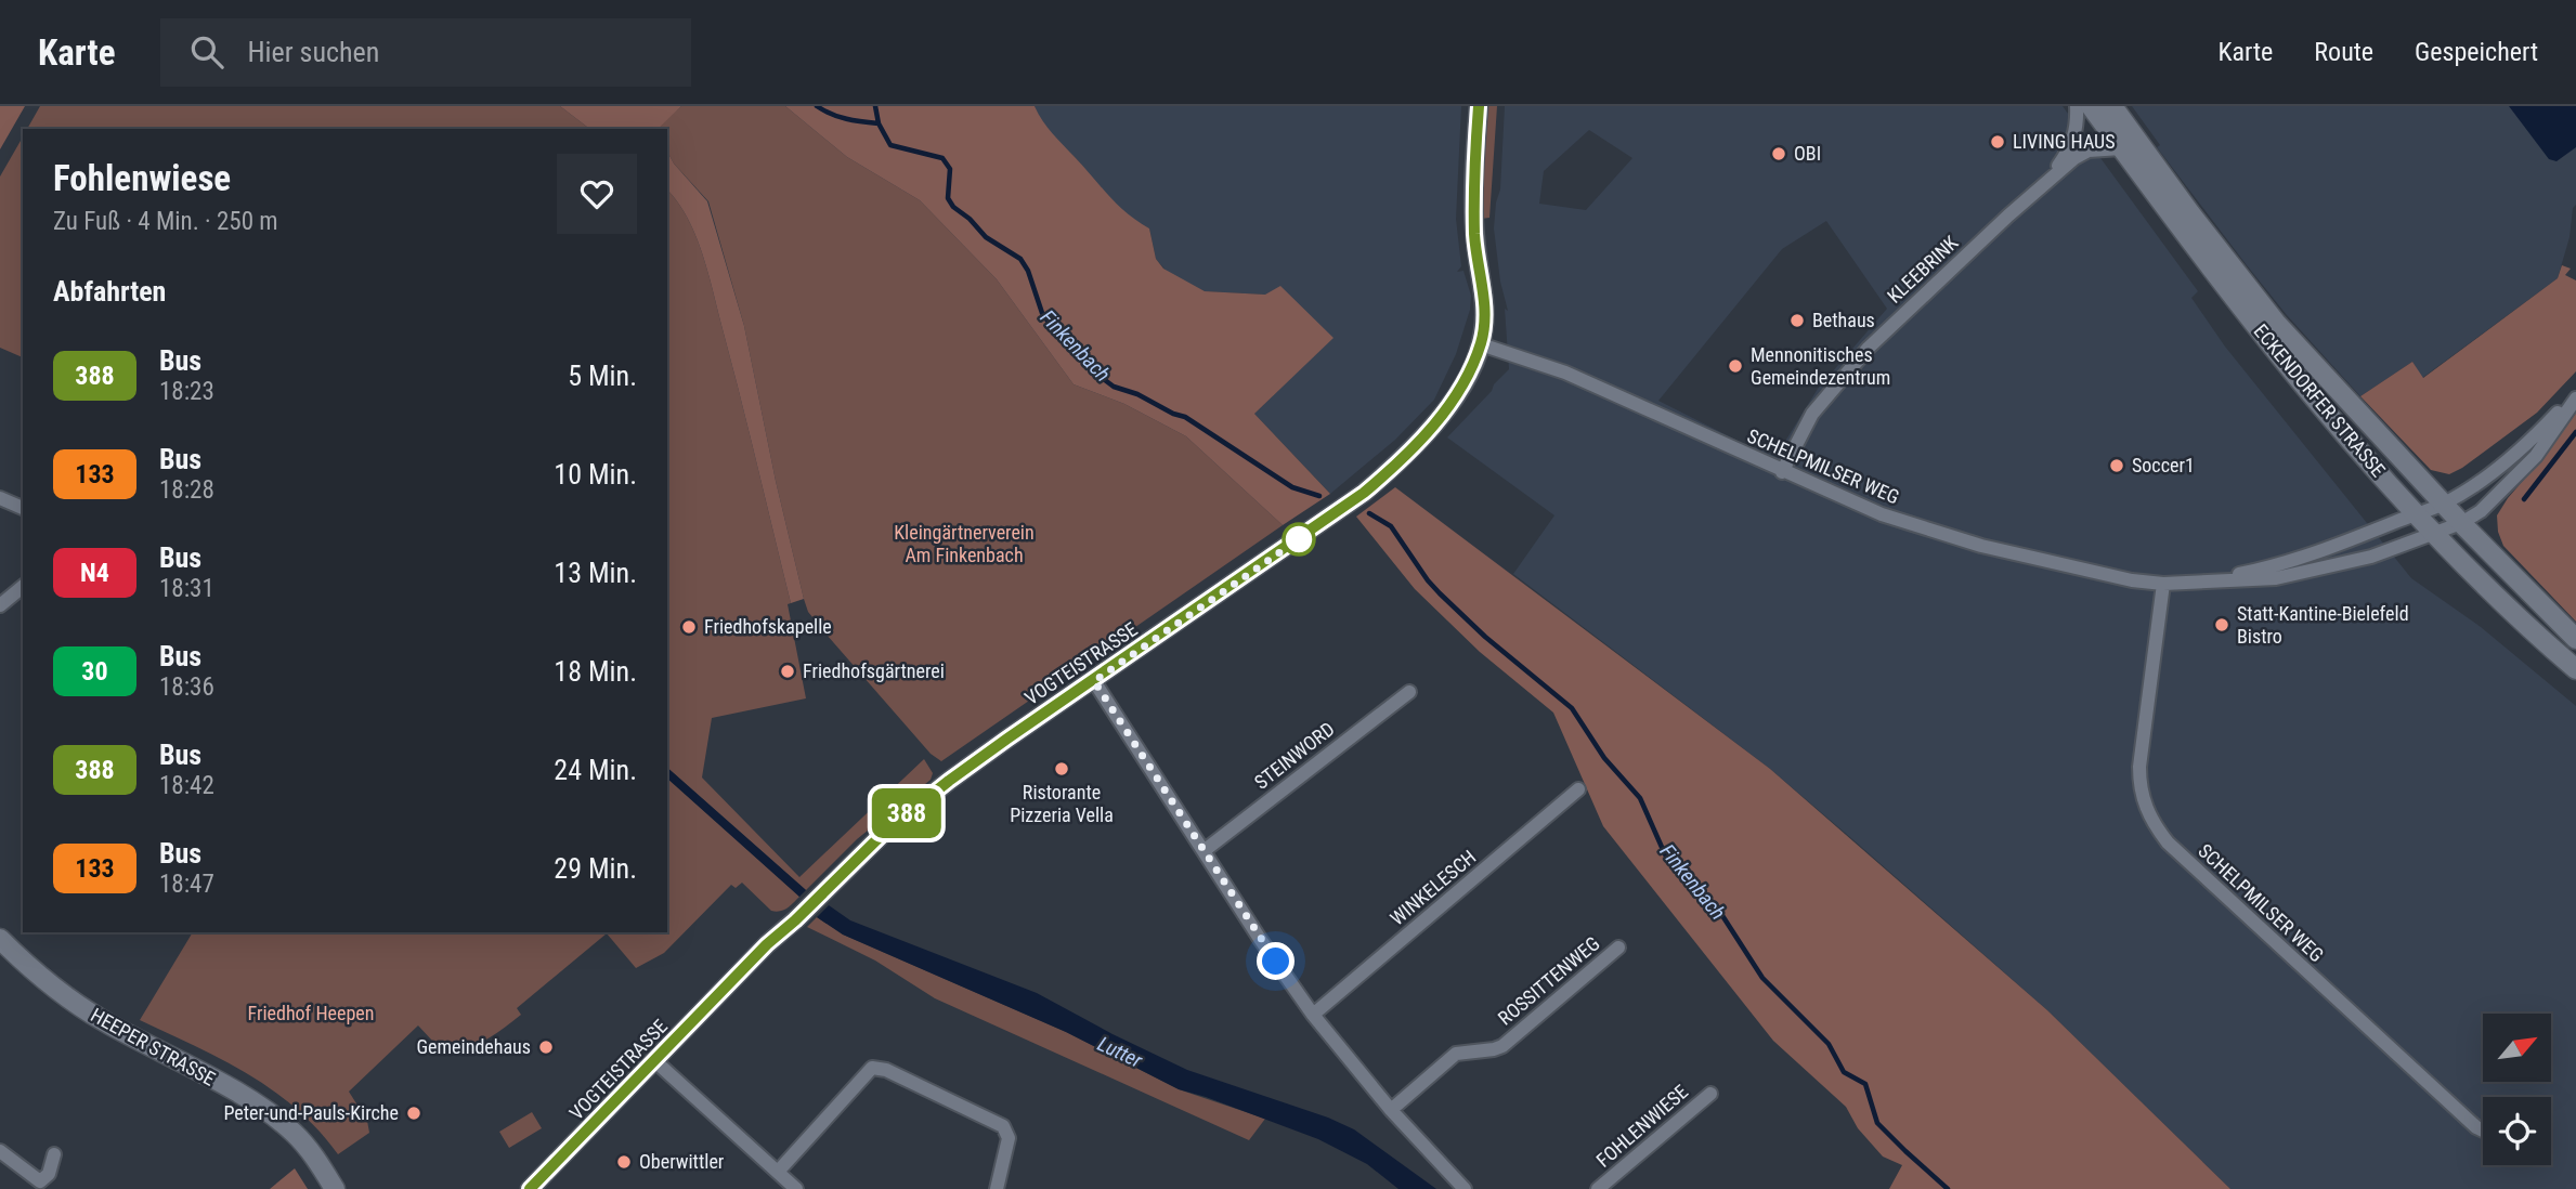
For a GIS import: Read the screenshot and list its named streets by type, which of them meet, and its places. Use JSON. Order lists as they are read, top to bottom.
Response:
{
  "streets": {
    "main road": ["ECKENDORFER STRASSE", "HEEPER STRASSE"],
    "street": [
      "KLEEBRINK",
      "SCHELPMILSER WEG",
      "VOGTEISTRASSE",
      "STEINWORD",
      "WINKELESCH",
      "ROSSITTENWEG",
      "FOHLENWIESE"
    ]
  },
  "crossings": [
    ["KLEEBRINK", "ECKENDORFER STRASSE"],
    ["KLEEBRINK", "SCHELPMILSER WEG"],
    ["ECKENDORFER STRASSE", "SCHELPMILSER WEG"],
    ["SCHELPMILSER WEG", "VOGTEISTRASSE"]
  ],
  "water": ["Finkenbach", "Lutter"],
  "parks": ["Kleingärtnerverein Am Finkenbach", "Friedhof Heepen"],
  "places": [
    "LIVING HAUS",
    "OBI",
    "Bethaus",
    "Mennonitisches Gemeindezentrum",
    "Soccer1",
    "Statt-Kantine-Bielefeld Bistro",
    "Friedhofskapelle",
    "Friedhofsgärtnerei",
    "Ristorante Pizzeria Vella",
    "Gemeindehaus",
    "Peter-und-Pauls-Kirche",
    "Oberwittler"
  ],
  "lines": ["bus line 388"],
  "north": "top right",
  "page": {
    "header": "Karte",
    "search": "Hier suchen",
    "nav": ["Karte", "Route", "Gespeichert"],
    "on_map": "388",
    "heading": [
      ["Fohlenwiese", "Zu Fuß · 4 Min. · 250 m"],
      "Abfahrten"
    ],
    "list": [
      {
        "mark": "388",
        "name": "Bus",
        "note": "18:23",
        "value": "5 Min."
      },
      {
        "mark": "133",
        "name": "Bus",
        "note": "18:28",
        "value": "10 Min."
      },
      {
        "mark": "N4",
        "name": "Bus",
        "note": "18:31",
        "value": "13 Min."
      },
      {
        "mark": "30",
        "name": "Bus",
        "note": "18:36",
        "value": "18 Min."
      },
      {
        "mark": "388",
        "name": "Bus",
        "note": "18:42",
        "value": "24 Min."
      },
      {
        "mark": "133",
        "name": "Bus",
        "note": "18:47",
        "value": "29 Min."
      }
    ]
  }
}
